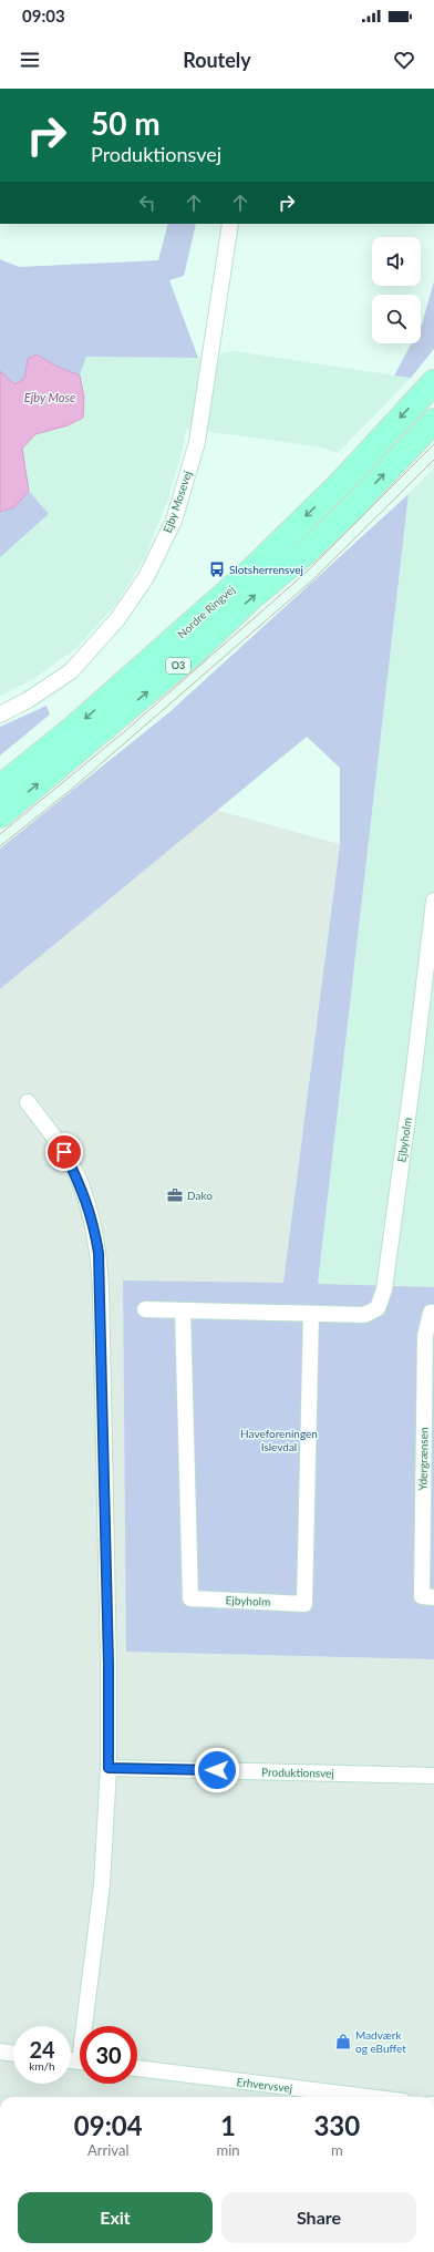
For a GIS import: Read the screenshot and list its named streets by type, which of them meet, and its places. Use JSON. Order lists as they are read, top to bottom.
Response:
{
  "streets": {
    "main road": ["Nordre Ringvej", "O3"],
    "street": [
      "Ejby Mosevej",
      "Ejbyholm",
      "Ydergrænsen",
      "Produktionsvej",
      "Erhvervsvej"
    ]
  },
  "water": ["Ejby Mose"],
  "parks": ["Haveforeningen Islevdal"],
  "places": {
    "bus stop": ["Slotsherrensvej"],
    "office": ["Dako"],
    "shop": ["Madværk og eBuffet"]
  },
  "page": {
    "status": "09:03",
    "header": "Routely",
    "turn": ["50 m", "Produktionsvej"],
    "speed": "24 km/h",
    "limit": "30",
    "eta": [
      "09:04",
      "Arrival",
      "1",
      "min",
      "330",
      "m"
    ],
    "buttons": ["Exit", "Share"]
  }
}
